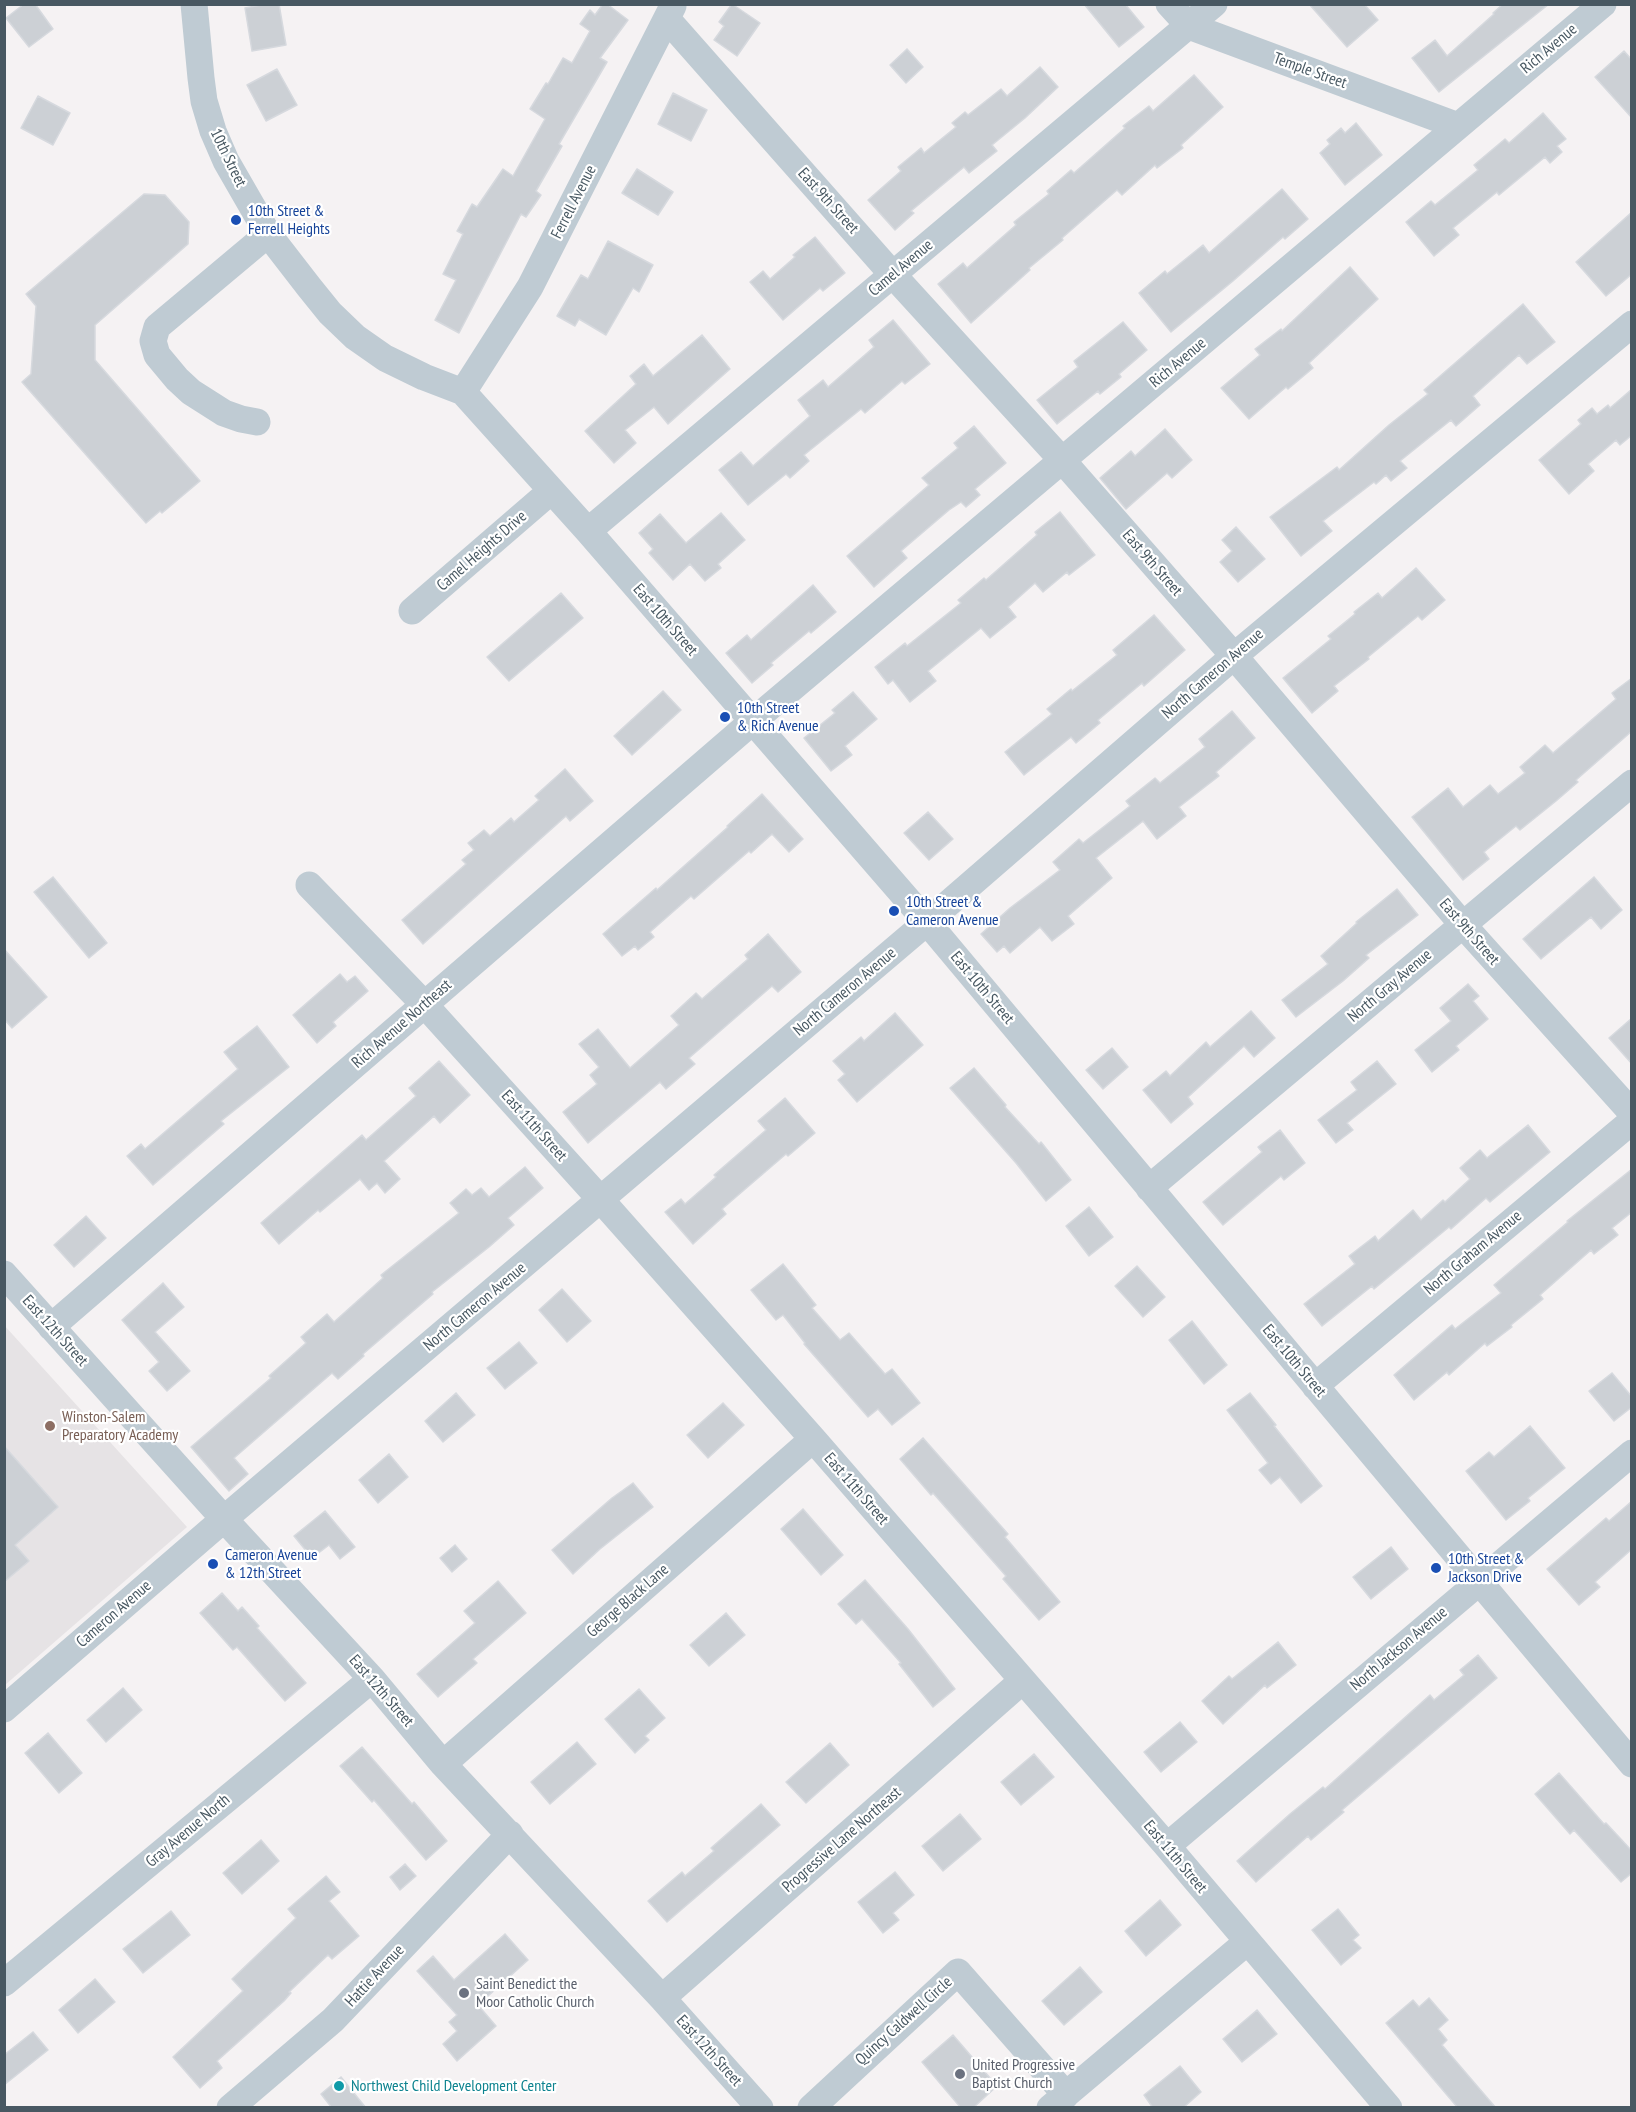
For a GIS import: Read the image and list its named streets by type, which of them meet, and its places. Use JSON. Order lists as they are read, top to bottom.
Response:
{
  "streets": {
    "street": [
      "Rich Avenue",
      "Temple Street",
      "10th Street",
      "East 9th Street",
      "Ferrell Avenue",
      "Camel Avenue",
      "Camel Heights Drive",
      "East 10th Street",
      "North Cameron Avenue",
      "North Gray Avenue",
      "Rich Avenue Northeast",
      "East 11th Street",
      "North Graham Avenue",
      "East 12th Street",
      "George Black Lane",
      "Cameron Avenue",
      "North Jackson Avenue",
      "Gray Avenue North",
      "Progressive Lane Northeast",
      "Hattie Avenue",
      "Quincy Caldwell Circle"
    ]
  },
  "crossings": [
    ["Rich Avenue", "Temple Street"],
    ["Rich Avenue", "East 9th Street"],
    ["Rich Avenue", "East 10th Street"],
    ["Rich Avenue", "Rich Avenue Northeast"],
    ["Temple Street", "Camel Avenue"],
    ["10th Street", "East 10th Street"],
    ["East 9th Street", "Ferrell Avenue"],
    ["East 9th Street", "Camel Avenue"],
    ["East 9th Street", "North Cameron Avenue"],
    ["East 9th Street", "North Gray Avenue"],
    ["Ferrell Avenue", "East 10th Street"],
    ["Camel Avenue", "East 10th Street"],
    ["Camel Heights Drive", "East 10th Street"],
    ["East 10th Street", "North Cameron Avenue"],
    ["East 10th Street", "North Gray Avenue"],
    ["East 10th Street", "Rich Avenue Northeast"],
    ["East 10th Street", "North Graham Avenue"],
    ["East 10th Street", "North Jackson Avenue"],
    ["North Cameron Avenue", "East 11th Street"],
    ["North Cameron Avenue", "East 12th Street"],
    ["North Cameron Avenue", "Cameron Avenue"],
    ["Rich Avenue Northeast", "East 11th Street"],
    ["Rich Avenue Northeast", "East 12th Street"],
    ["East 11th Street", "George Black Lane"],
    ["East 11th Street", "North Jackson Avenue"],
    ["East 11th Street", "Progressive Lane Northeast"],
    ["East 12th Street", "George Black Lane"],
    ["East 12th Street", "Cameron Avenue"],
    ["East 12th Street", "Gray Avenue North"],
    ["East 12th Street", "Progressive Lane Northeast"],
    ["East 12th Street", "Hattie Avenue"]
  ],
  "places": [
    "10th Street & Ferrell Heights",
    "10th Street & Rich Avenue",
    "10th Street & Cameron Avenue",
    "Winston-Salem Preparatory Academy",
    "Cameron Avenue & 12th Street",
    "10th Street & Jackson Drive",
    "Saint Benedict the Moor Catholic Church",
    "United Progressive Baptist Church",
    "Northwest Child Development Center"
  ]
}
